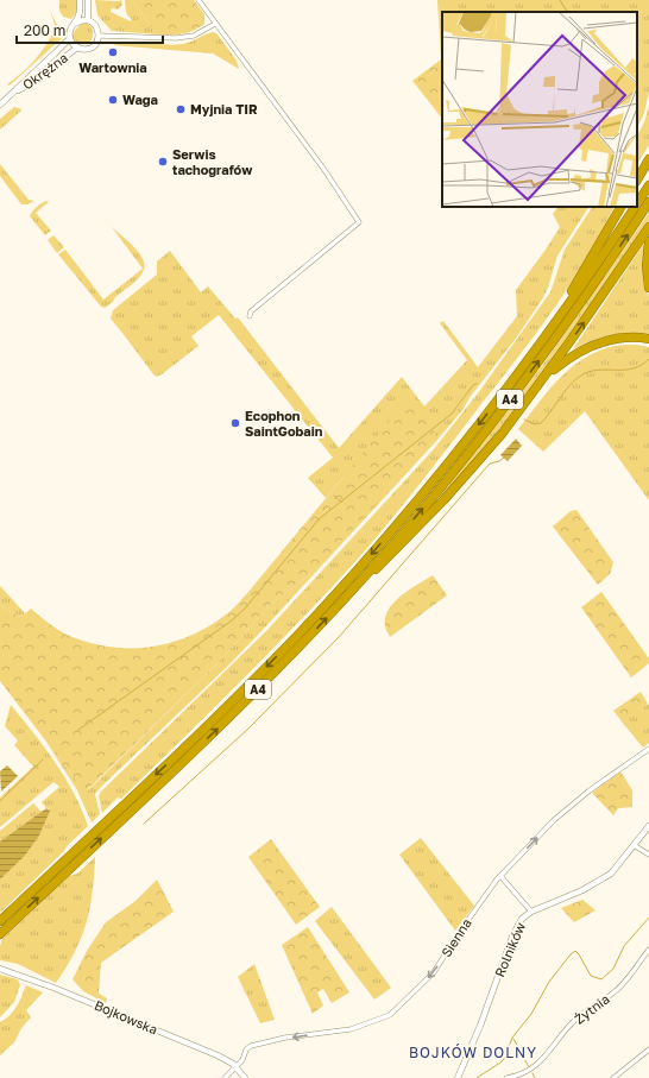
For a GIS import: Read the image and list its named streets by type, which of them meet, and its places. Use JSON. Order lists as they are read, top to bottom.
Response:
{
  "streets": {
    "highway": ["A4"],
    "street": [
      "Okrężna",
      "Sienna",
      "Rolników",
      "Żytnia",
      "Bojkowska"
    ]
  },
  "crossings": [
    ["Sienna", "Bojkowska"]
  ],
  "districts": ["BOJKÓW DOLNY"],
  "places": [
    "Wartownia",
    "Waga",
    "Myjnia TIR",
    "Serwis tachografów",
    "Ecophon SaintGobain"
  ],
  "scale_bar": "200 m"
}
